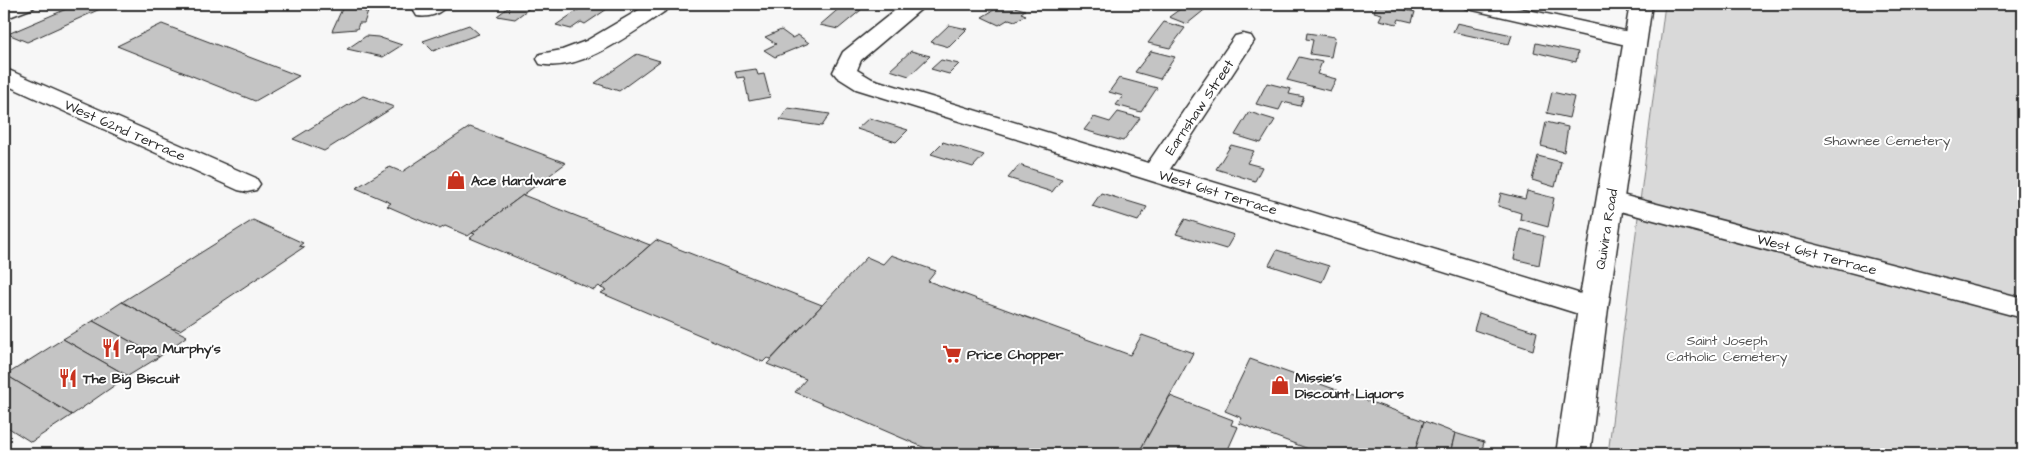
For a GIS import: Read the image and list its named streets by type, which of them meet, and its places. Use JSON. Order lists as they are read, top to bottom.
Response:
{
  "streets": {
    "street": [
      "Earnshaw Street",
      "West 62nd Terrace",
      "West 61st Terrace",
      "Quivira Road"
    ]
  },
  "crossings": [
    ["Earnshaw Street", "West 61st Terrace"],
    ["West 61st Terrace", "Quivira Road"]
  ],
  "parks": ["Shawnee Cemetery", "Saint Joseph Catholic Cemetery"],
  "places": {
    "shop": ["Ace Hardware", "Missie's Discount Liquors"],
    "restaurant": ["Papa Murphy's", "The Big Biscuit"],
    "supermarket": ["Price Chopper"]
  }
}
